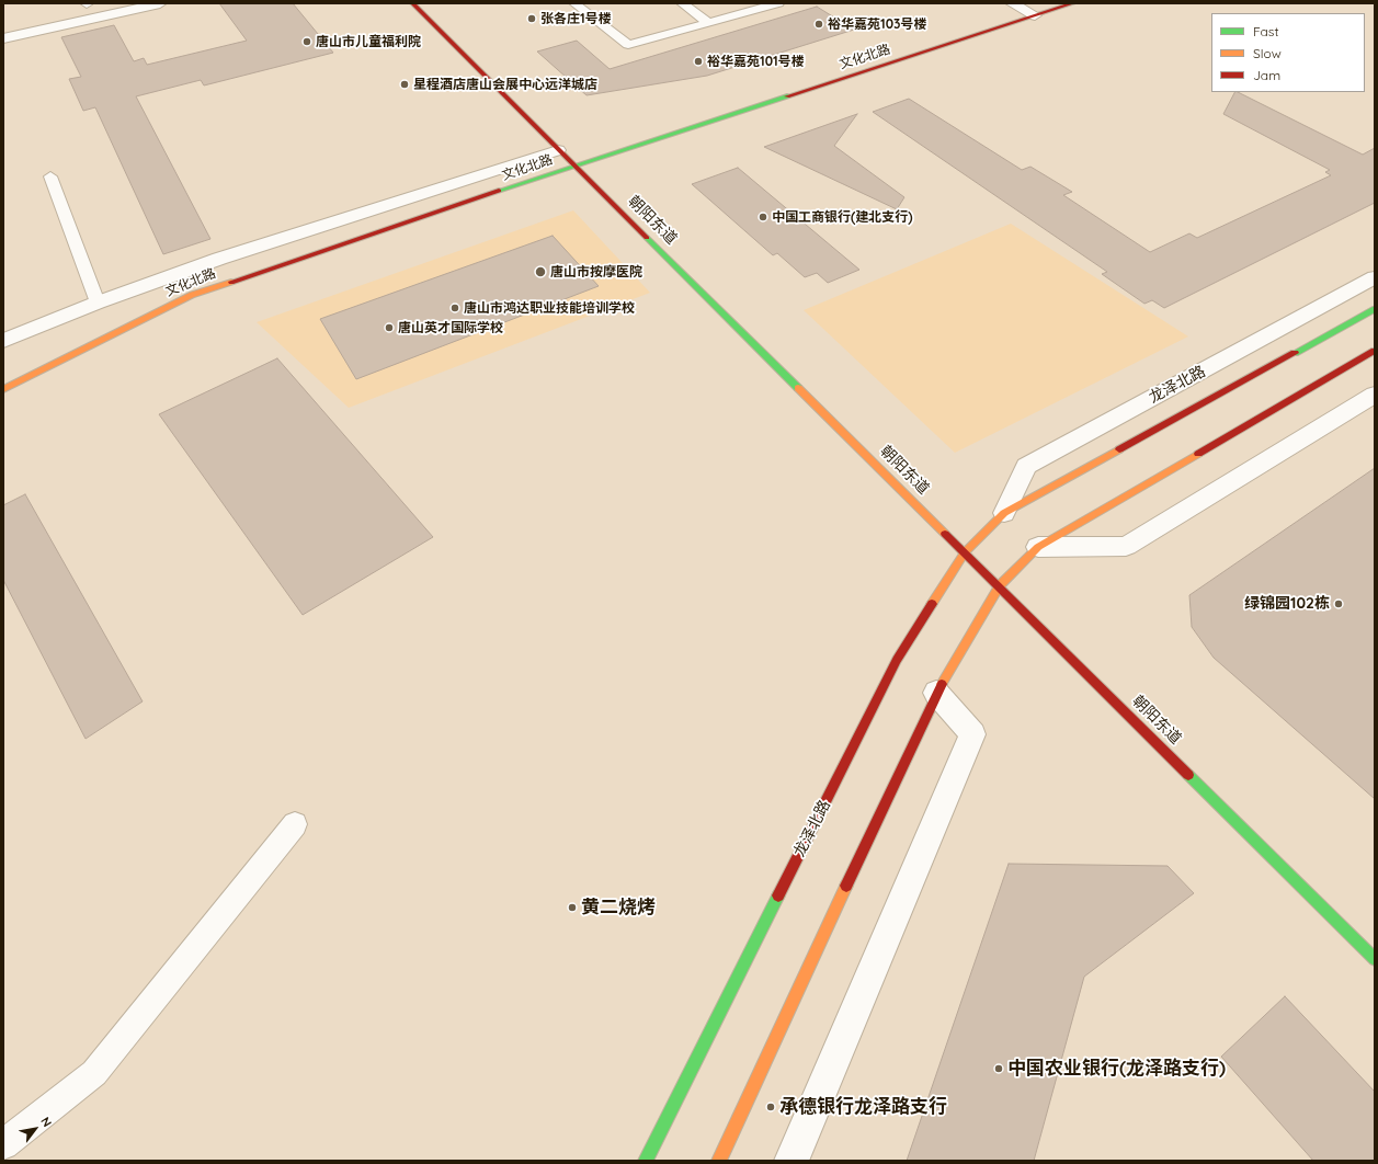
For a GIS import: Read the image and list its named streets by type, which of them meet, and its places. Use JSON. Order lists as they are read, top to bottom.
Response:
{
  "streets": {
    "main road": ["文化北路", "朝阳东道", "龙泽北路"]
  },
  "crossings": [
    ["文化北路", "朝阳东道"],
    ["朝阳东道", "龙泽北路"]
  ],
  "places": [
    "张各庄1号楼",
    "裕华嘉苑103号楼",
    "唐山市儿童福利院",
    "裕华嘉苑101号楼",
    "星程酒店唐山会展中心远洋城店",
    "中国工商银行(建北支行)",
    "唐山市按摩医院",
    "唐山市鸿达职业技能培训学校",
    "唐山英才国际学校",
    "绿锦园102栋",
    "黄二烧烤",
    "中国农业银行(龙泽路支行)",
    "承德银行龙泽路支行"
  ],
  "legend": ["Fast", "Slow", "Jam"],
  "north": "top right"
}
